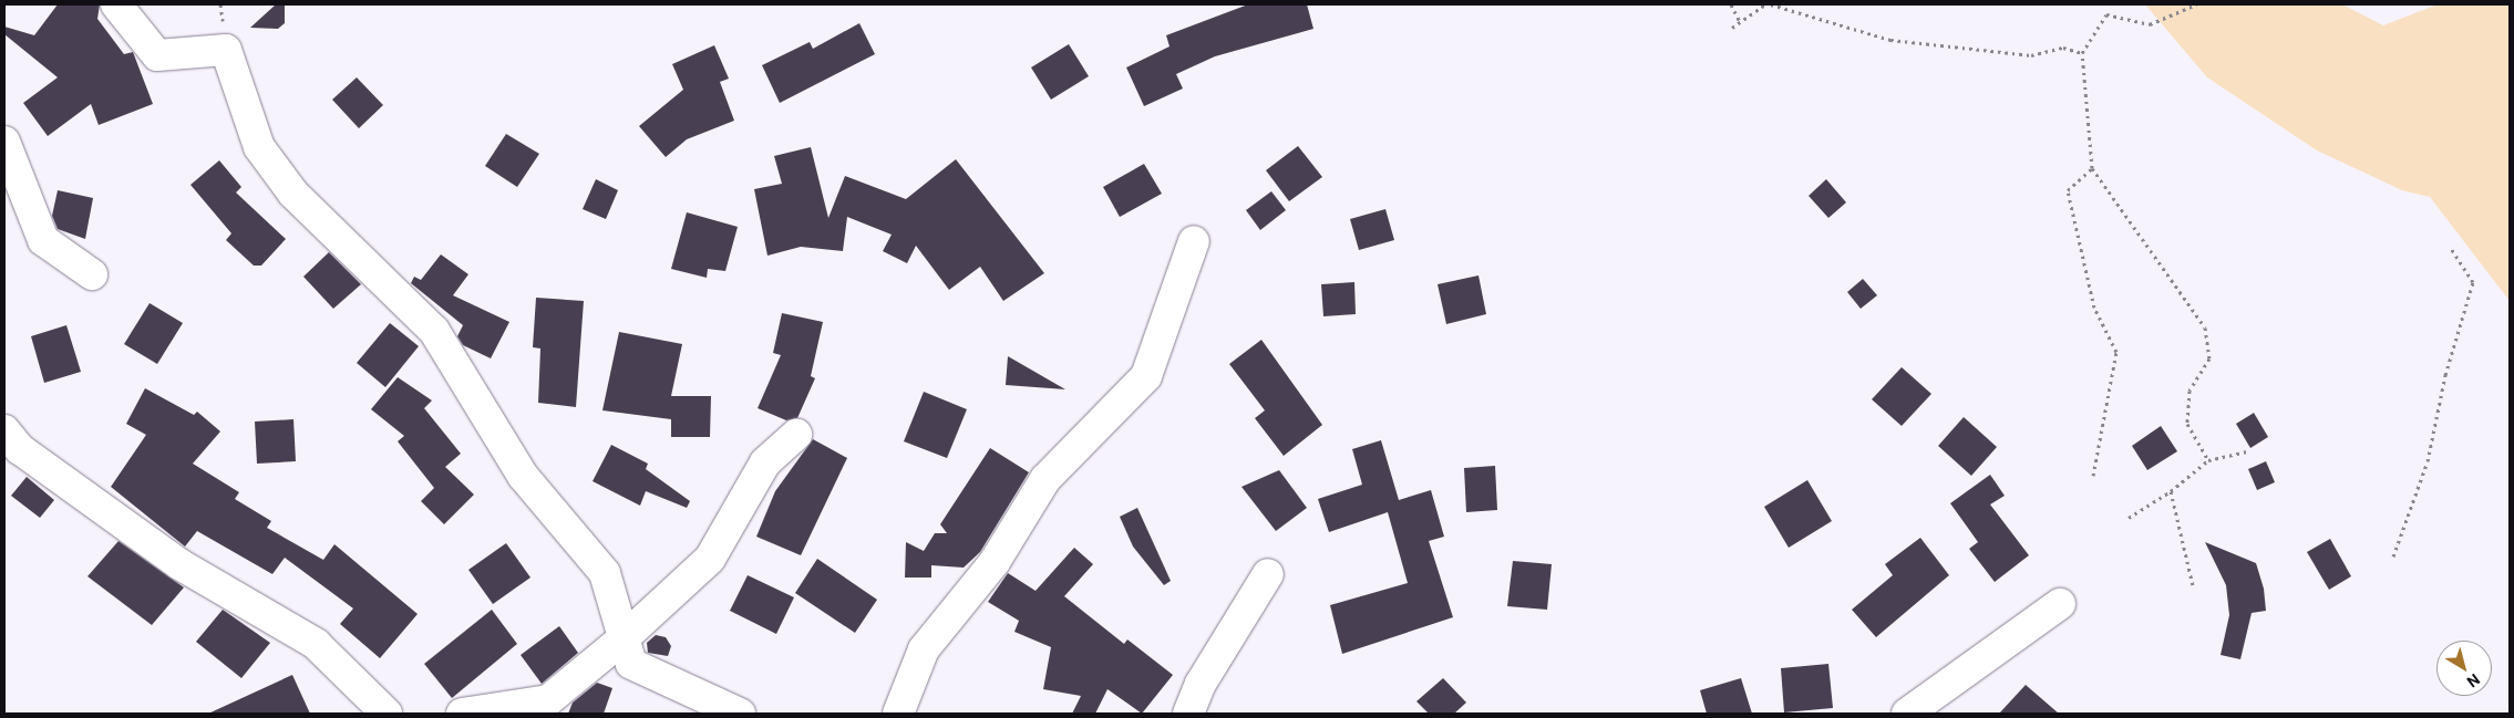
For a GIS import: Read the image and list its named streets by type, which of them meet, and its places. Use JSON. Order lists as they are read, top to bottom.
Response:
{
  "north": "bottom right"
}
